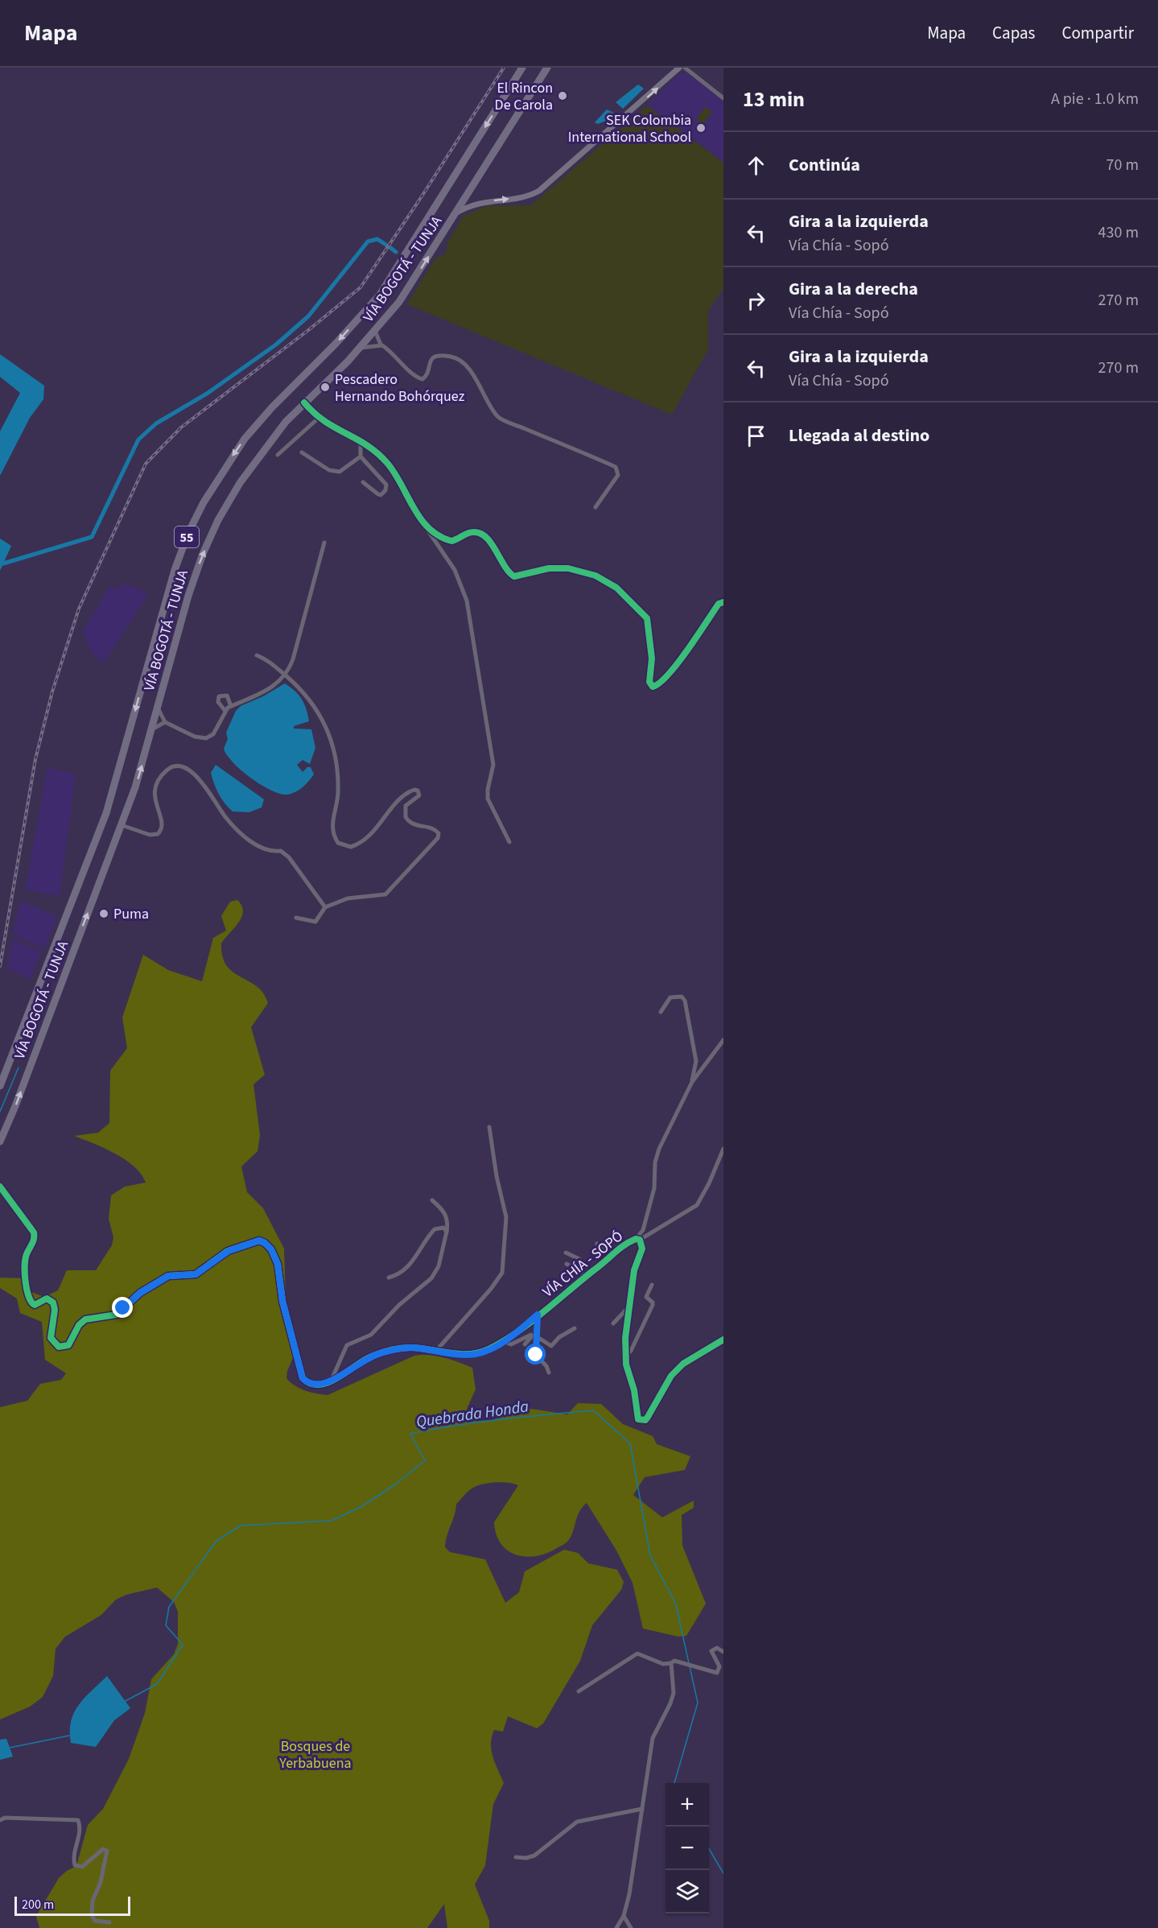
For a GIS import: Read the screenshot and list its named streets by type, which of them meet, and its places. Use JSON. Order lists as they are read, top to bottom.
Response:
{
  "streets": {
    "highway": ["VÍA BOGOTÁ - TUNJA", "55"],
    "street": ["VÍA CHÍA - SOPÓ"]
  },
  "water": ["Quebrada Honda"],
  "parks": ["Bosques de Yerbabuena"],
  "places": [
    "El Rincon De Carola",
    "SEK Colombia International School",
    "Pescadero Hernando Bohórquez",
    "Puma"
  ],
  "scale_bar": "200 m",
  "page": {
    "header": "Mapa",
    "nav": ["Mapa", "Capas", "Compartir"],
    "heading": ["13 min", "A pie · 1.0 km"],
    "list": [
      ["Continúa", "70 m"],
      ["Gira a la izquierda", "Vía Chía - Sopó", "430 m"],
      ["Gira a la derecha", "Vía Chía - Sopó", "270 m"],
      ["Gira a la izquierda", "Vía Chía - Sopó", "270 m"],
      "Llegada al destino"
    ],
    "map_buttons": ["+", "−"],
    "scale": "200 m"
  }
}
